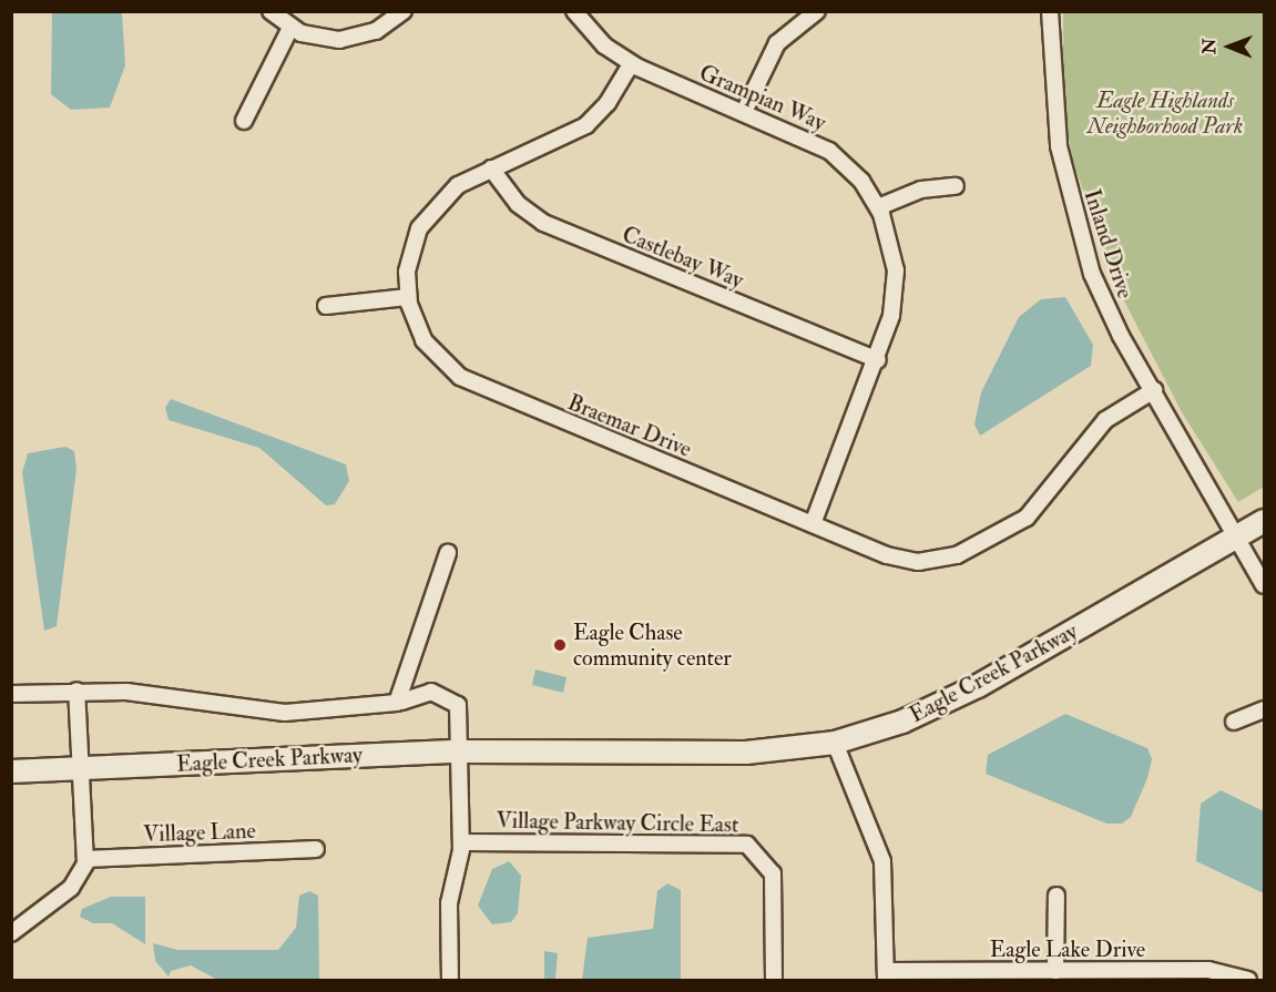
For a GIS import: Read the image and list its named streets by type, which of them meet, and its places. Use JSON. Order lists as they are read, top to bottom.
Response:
{
  "streets": {
    "main road": ["Eagle Creek Parkway"],
    "street": [
      "Grampian Way",
      "Inland Drive",
      "Castlebay Way",
      "Braemar Drive",
      "Village Parkway Circle East",
      "Village Lane",
      "Eagle Lake Drive"
    ]
  },
  "crossings": [
    ["Grampian Way", "Castlebay Way"],
    ["Grampian Way", "Braemar Drive"],
    ["Inland Drive", "Braemar Drive"],
    ["Inland Drive", "Eagle Creek Parkway"],
    ["Castlebay Way", "Braemar Drive"]
  ],
  "parks": ["Eagle Highlands Neighborhood Park"],
  "places": ["Eagle Chase community center"],
  "north": "left"
}
